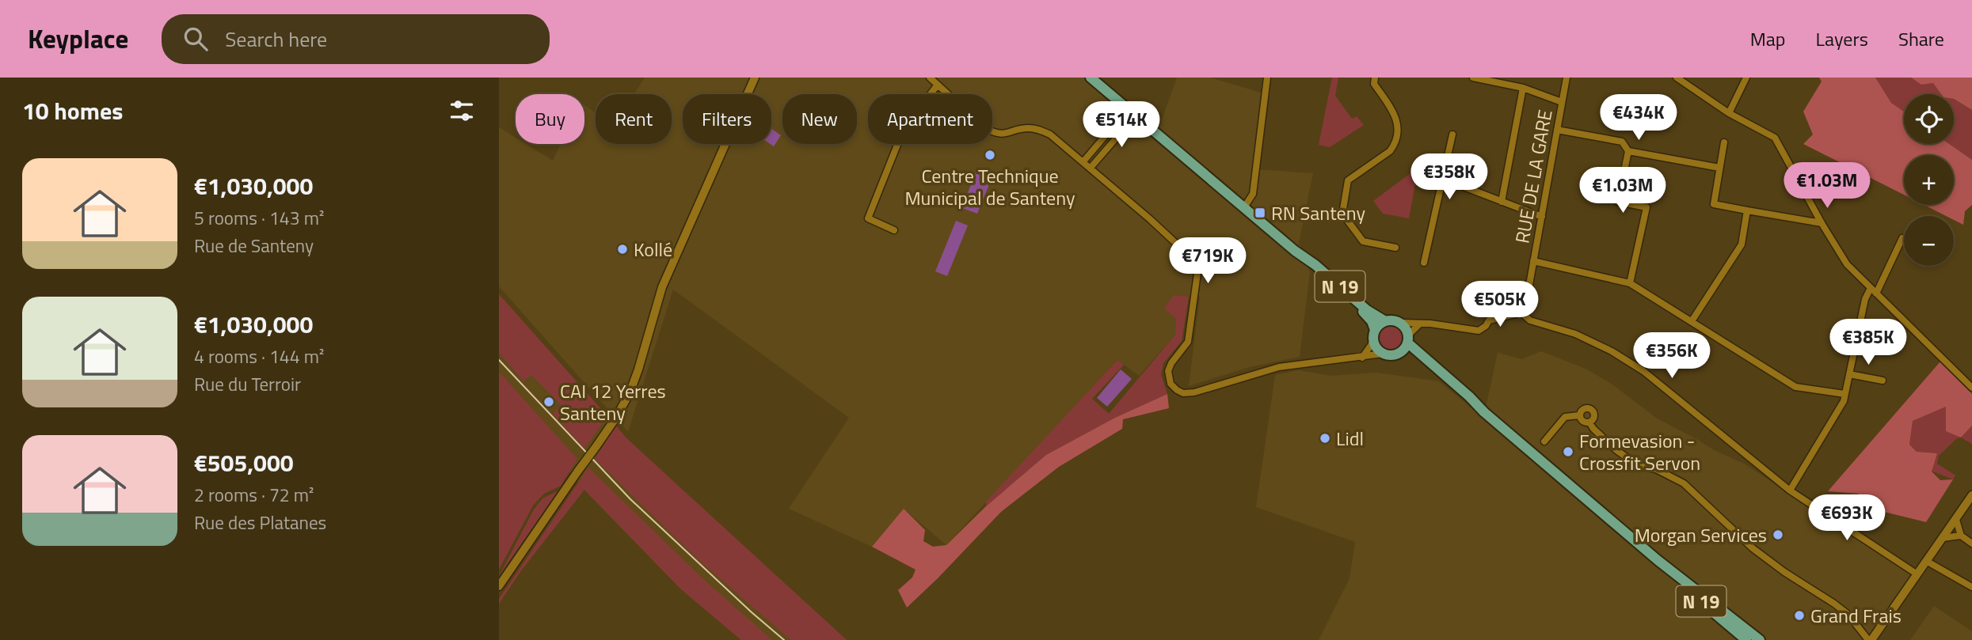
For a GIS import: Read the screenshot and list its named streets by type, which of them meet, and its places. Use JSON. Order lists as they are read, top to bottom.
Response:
{
  "streets": {
    "main road": ["N 19"],
    "street": ["RUE DE LA GARE"]
  },
  "places": {
    "other": [
      "Centre Technique Municipal de Santeny",
      "Kollé",
      "CAI 12 Yerres Santeny",
      "Lidl",
      "Formevasion - Crossfit Servon",
      "Morgan Services",
      "Grand Frais"
    ],
    "transit": ["RN Santeny"]
  },
  "page": {
    "header": "Keyplace",
    "search": "Search here",
    "nav": ["Map", "Layers", "Share"],
    "heading": "10 homes",
    "map_buttons": ["+", "−"],
    "price": [
      "€434K",
      "€514K",
      "€358K",
      "€1.03M",
      "€1.03M",
      "€719K",
      "€505K",
      "€385K",
      "€356K",
      "€693K"
    ],
    "chip": [
      "Buy",
      "Rent",
      "Filters",
      "New",
      "Apartment"
    ],
    "list": [
      {
        "name": "€1,030,000",
        "note": "5 rooms · 143 m² · Rue de Santeny"
      },
      {
        "name": "€1,030,000",
        "note": "4 rooms · 144 m² · Rue du Terroir"
      },
      {
        "name": "€505,000",
        "note": "2 rooms · 72 m² · Rue des Platanes"
      }
    ]
  }
}
